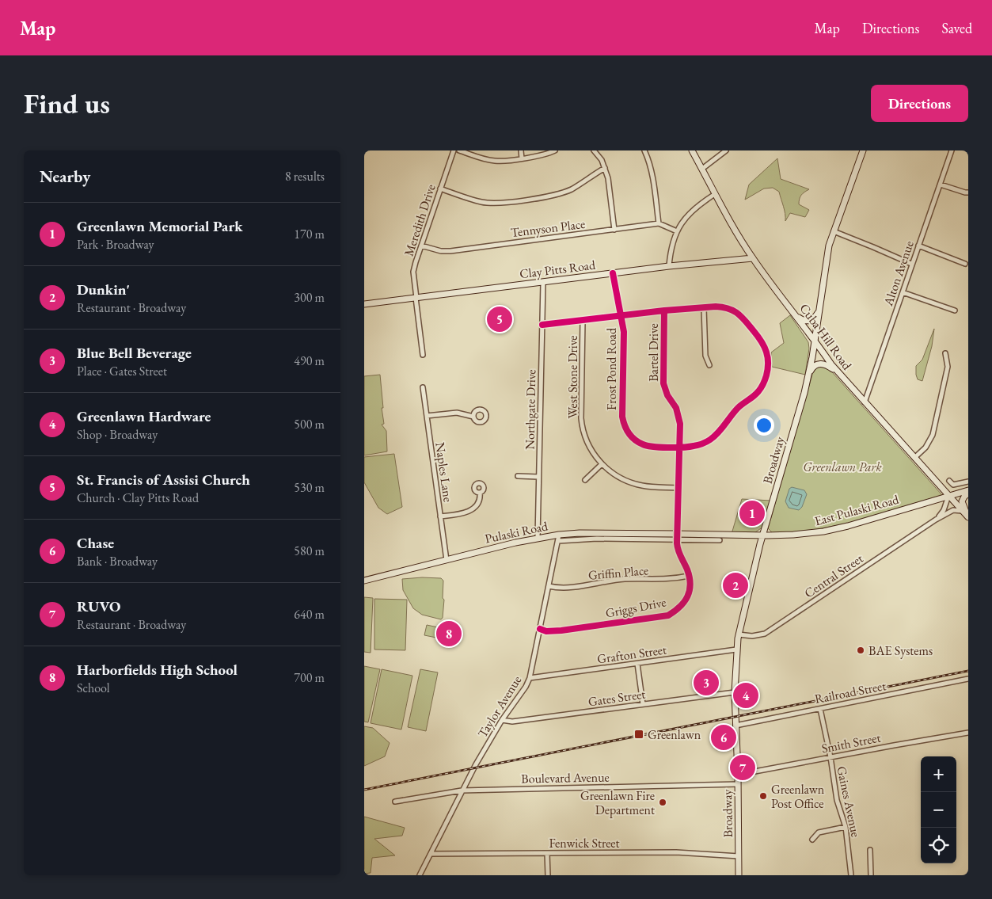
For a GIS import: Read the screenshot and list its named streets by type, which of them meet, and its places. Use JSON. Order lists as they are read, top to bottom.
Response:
{
  "streets": {
    "main road": [
      "Clay Pitts Road",
      "Cuba Hill Road",
      "Broadway",
      "East Pulaski Road",
      "Pulaski Road"
    ],
    "street": [
      "Meredith Drive",
      "Tennyson Place",
      "Alton Avenue",
      "Bartel Drive",
      "Frost Pond Road",
      "West Stone Drive",
      "Northgate Drive",
      "Naples Lane",
      "Griffin Place",
      "Central Street",
      "Griggs Drive",
      "Grafton Street",
      "Railroad Street",
      "Gates Street",
      "Taylor Avenue",
      "Smith Street",
      "Boulevard Avenue",
      "Gaines Avenue",
      "Fenwick Street"
    ]
  },
  "crossings": [
    ["Meredith Drive", "Tennyson Place"],
    ["Meredith Drive", "Clay Pitts Road"],
    ["Clay Pitts Road", "Cuba Hill Road"],
    ["Clay Pitts Road", "Frost Pond Road"],
    ["Clay Pitts Road", "Northgate Drive"],
    ["Alton Avenue", "Cuba Hill Road"],
    ["Cuba Hill Road", "Broadway"],
    ["Cuba Hill Road", "East Pulaski Road"],
    ["Cuba Hill Road", "Central Street"],
    ["Bartel Drive", "Frost Pond Road"],
    ["Bartel Drive", "West Stone Drive"],
    ["Bartel Drive", "East Pulaski Road"],
    ["Bartel Drive", "Pulaski Road"],
    ["Bartel Drive", "Griggs Drive"],
    ["Frost Pond Road", "West Stone Drive"],
    ["Frost Pond Road", "Northgate Drive"],
    ["Northgate Drive", "Pulaski Road"],
    ["Broadway", "East Pulaski Road"],
    ["Broadway", "Central Street"],
    ["Broadway", "Grafton Street"],
    ["Broadway", "Railroad Street"],
    ["Broadway", "Gates Street"],
    ["Broadway", "Smith Street"],
    ["Broadway", "Boulevard Avenue"],
    ["Broadway", "Fenwick Street"],
    ["Naples Lane", "Pulaski Road"],
    ["East Pulaski Road", "Pulaski Road"],
    ["East Pulaski Road", "Central Street"],
    ["East Pulaski Road", "Griggs Drive"],
    ["Pulaski Road", "Griggs Drive"],
    ["Pulaski Road", "Taylor Avenue"],
    ["Griffin Place", "Griggs Drive"],
    ["Griffin Place", "Taylor Avenue"],
    ["Griggs Drive", "Taylor Avenue"],
    ["Grafton Street", "Taylor Avenue"],
    ["Railroad Street", "Gaines Avenue"],
    ["Gates Street", "Taylor Avenue"],
    ["Taylor Avenue", "Boulevard Avenue"],
    ["Taylor Avenue", "Fenwick Street"],
    ["Smith Street", "Gaines Avenue"]
  ],
  "parks": ["Greenlawn Park"],
  "places": {
    "other": ["BAE Systems", "Greenlawn Post Office", "Greenlawn Fire Department"],
    "transit": ["Greenlawn"]
  },
  "page": {
    "header": "Map",
    "nav": ["Map", "Directions", "Saved"],
    "buttons": "Directions",
    "title": "Find us",
    "heading": ["Nearby", "8 results"],
    "list": [
      {
        "mark": "1",
        "name": "Greenlawn Memorial Park",
        "note": "Park · Broadway",
        "value": "170 m"
      },
      {
        "mark": "2",
        "name": "Dunkin'",
        "note": "Restaurant · Broadway",
        "value": "300 m"
      },
      {
        "mark": "3",
        "name": "Blue Bell Beverage",
        "note": "Place · Gates Street",
        "value": "490 m"
      },
      {
        "mark": "4",
        "name": "Greenlawn Hardware",
        "note": "Shop · Broadway",
        "value": "500 m"
      },
      {
        "mark": "5",
        "name": "St. Francis of Assisi Church",
        "note": "Church · Clay Pitts Road",
        "value": "530 m"
      },
      {
        "mark": "6",
        "name": "Chase",
        "note": "Bank · Broadway",
        "value": "580 m"
      },
      {
        "mark": "7",
        "name": "RUVO",
        "note": "Restaurant · Broadway",
        "value": "640 m"
      },
      {
        "mark": "8",
        "name": "Harborfields High School",
        "note": "School",
        "value": "700 m"
      }
    ],
    "pins": [
      "5",
      "1",
      "2",
      "8",
      "3",
      "4",
      "6",
      "7"
    ],
    "map_buttons": ["+", "−"]
  }
}
